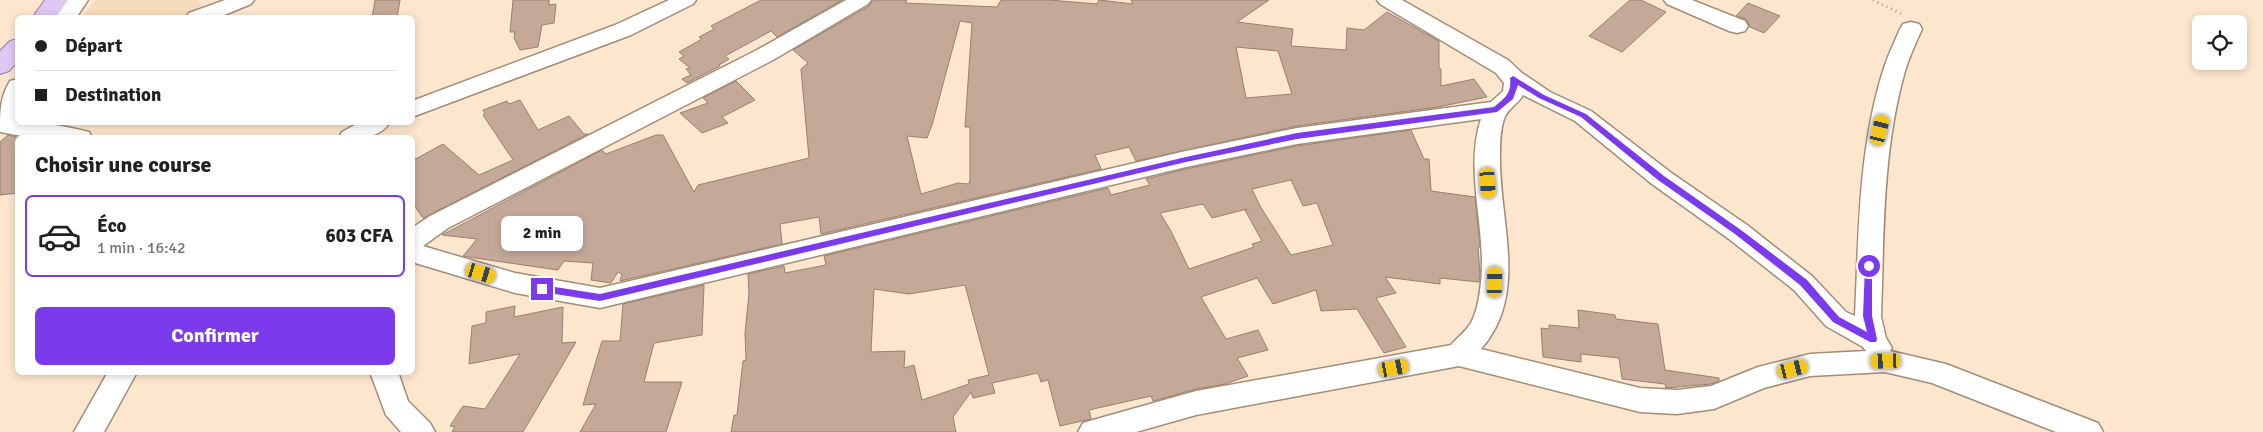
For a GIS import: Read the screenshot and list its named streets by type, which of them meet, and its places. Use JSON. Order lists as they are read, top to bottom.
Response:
{
  "page": {
    "banner": ["Départ", "Destination"],
    "heading": "Choisir une course",
    "list": [
      {
        "name": "Éco",
        "note": "1 min · 16:42",
        "value": "603 CFA"
      }
    ],
    "bubble": "2 min",
    "buttons": "Confirmer"
  }
}
